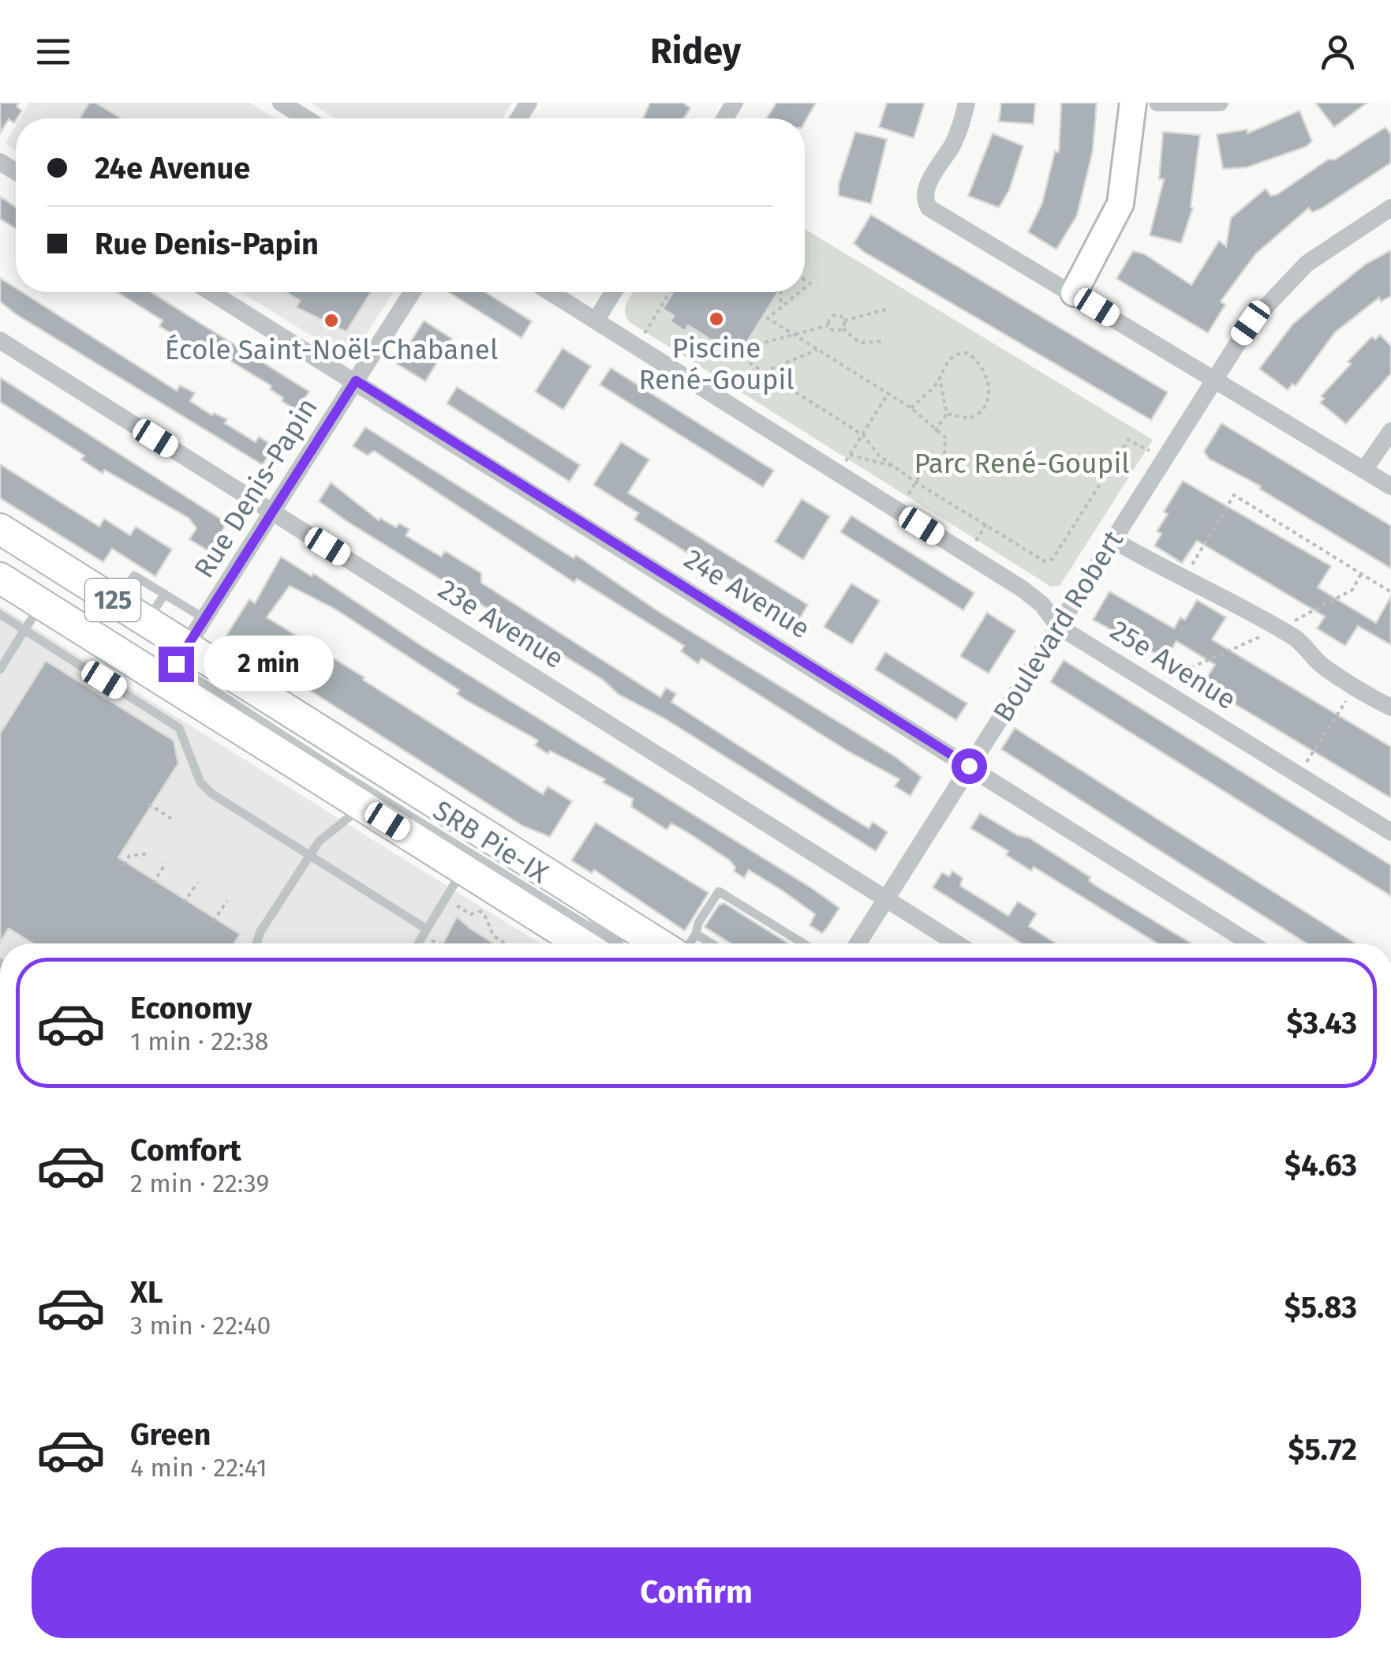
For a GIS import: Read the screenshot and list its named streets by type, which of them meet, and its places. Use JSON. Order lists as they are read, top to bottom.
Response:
{
  "streets": {
    "main road": ["125"],
    "street": [
      "Rue Denis-Papin",
      "24e Avenue",
      "23e Avenue",
      "Boulevard Robert",
      "25e Avenue"
    ],
    "lane": ["SRB Pie-IX"]
  },
  "crossings": [
    ["Rue Denis-Papin", "24e Avenue"],
    ["Rue Denis-Papin", "125"],
    ["Rue Denis-Papin", "23e Avenue"],
    ["Rue Denis-Papin", "SRB Pie-IX"],
    ["24e Avenue", "Boulevard Robert"],
    ["125", "SRB Pie-IX"],
    ["23e Avenue", "Boulevard Robert"],
    ["Boulevard Robert", "25e Avenue"]
  ],
  "parks": ["Parc René-Goupil"],
  "places": ["Piscine René-Goupil", "École Saint-Noël-Chabanel"],
  "page": {
    "header": "Ridey",
    "banner": ["24e Avenue", "Rue Denis-Papin"],
    "bubble": "2 min",
    "list": [
      {
        "name": "Economy",
        "note": "1 min · 22:38",
        "value": "$3.43"
      },
      {
        "name": "Comfort",
        "note": "2 min · 22:39",
        "value": "$4.63"
      },
      {
        "name": "XL",
        "note": "3 min · 22:40",
        "value": "$5.83"
      },
      {
        "name": "Green",
        "note": "4 min · 22:41",
        "value": "$5.72"
      }
    ],
    "buttons": "Confirm"
  }
}
